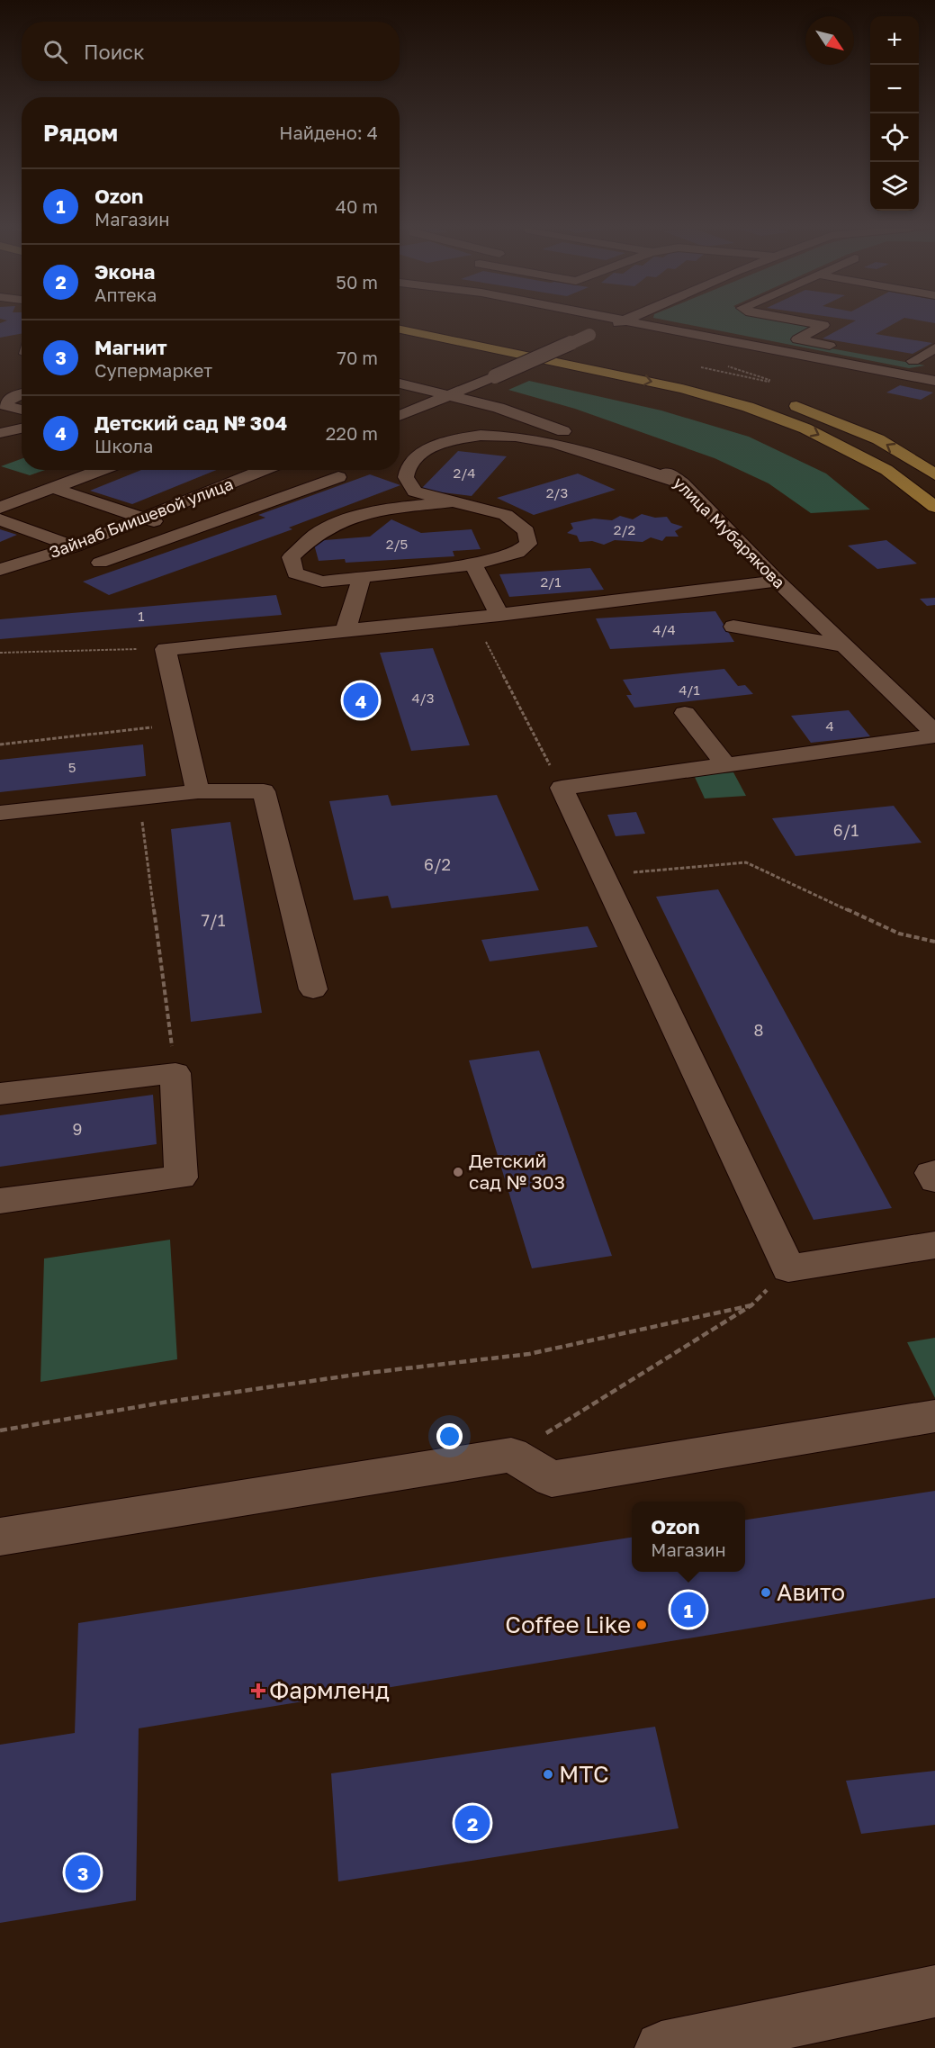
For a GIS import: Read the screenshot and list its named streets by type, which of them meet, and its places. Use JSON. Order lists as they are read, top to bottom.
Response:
{
  "streets": {
    "street": ["Зайнаб Биишевой улица", "улица Мубарякова"]
  },
  "places": {
    "other": [
      "Детский сад № 303",
      "Авито",
      "Coffee Like",
      "МТС"
    ],
    "health": ["Фармленд"]
  },
  "house_numbers": [
    "2/4",
    "2/3",
    "2/2",
    "2/5",
    "2/1",
    "1",
    "4/4",
    "4/1",
    "4/3",
    "4",
    "5",
    "6/1",
    "6/2",
    "7/1",
    "8",
    "9"
  ],
  "north": "bottom right",
  "page": {
    "map_buttons": ["+", "−"],
    "search": "Поиск",
    "heading": ["Рядом", "Найдено: 4"],
    "list": [
      {
        "mark": "1",
        "name": "Ozon",
        "note": "Магазин",
        "value": "40 m"
      },
      {
        "mark": "2",
        "name": "Экона",
        "note": "Аптека",
        "value": "50 m"
      },
      {
        "mark": "3",
        "name": "Магнит",
        "note": "Супермаркет",
        "value": "70 m"
      },
      {
        "mark": "4",
        "name": "Детский сад № 304",
        "note": "Школа",
        "value": "220 m"
      }
    ],
    "pins": [
      "4",
      "1",
      "2",
      "3"
    ],
    "popup": ["Ozon", "Магазин"]
  }
}
